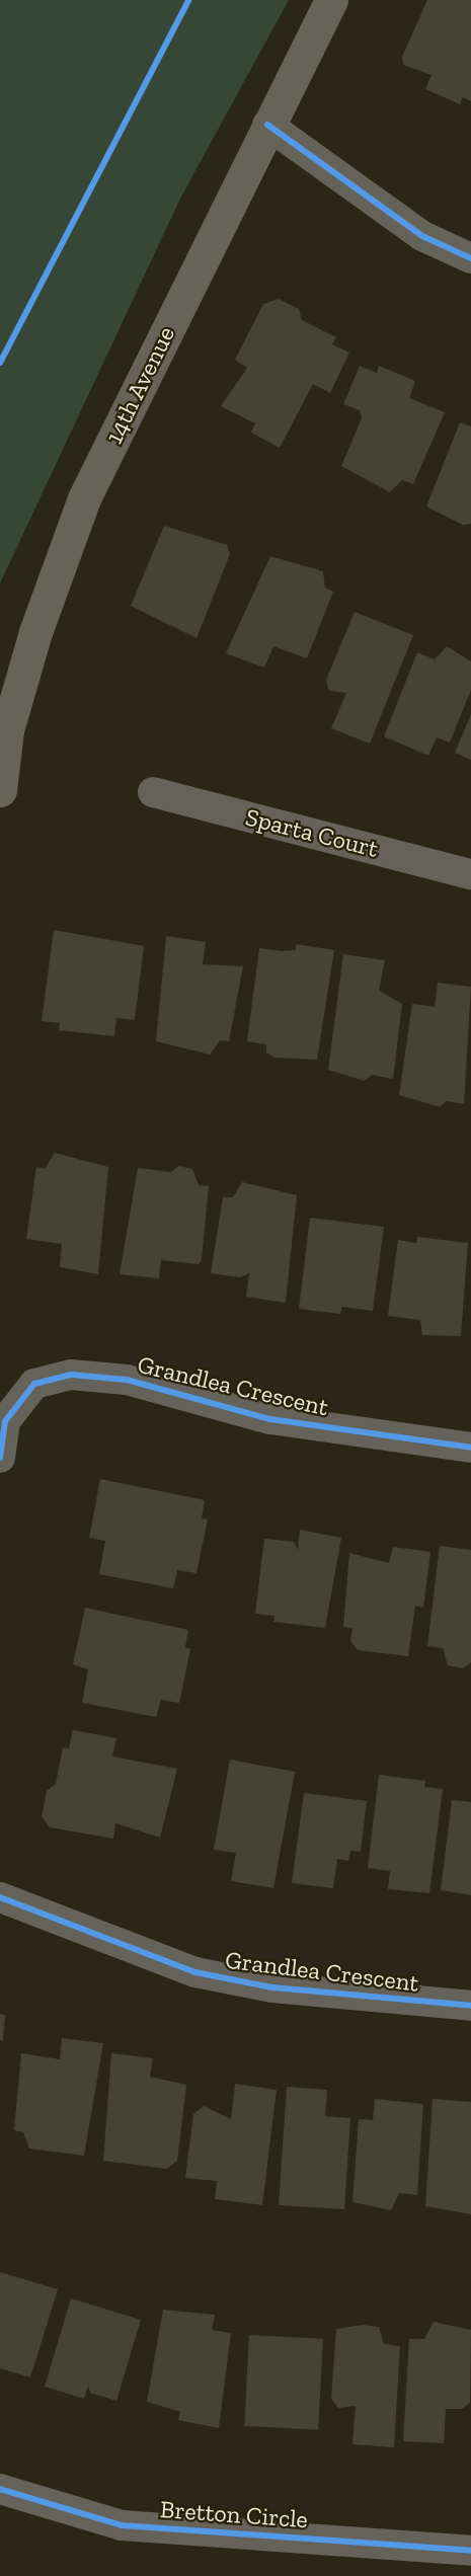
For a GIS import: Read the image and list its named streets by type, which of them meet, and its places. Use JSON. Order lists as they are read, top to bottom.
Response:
{
  "streets": {
    "main road": ["14th Avenue"],
    "street": ["Sparta Court", "Grandlea Crescent", "Bretton Circle"]
  }
}
